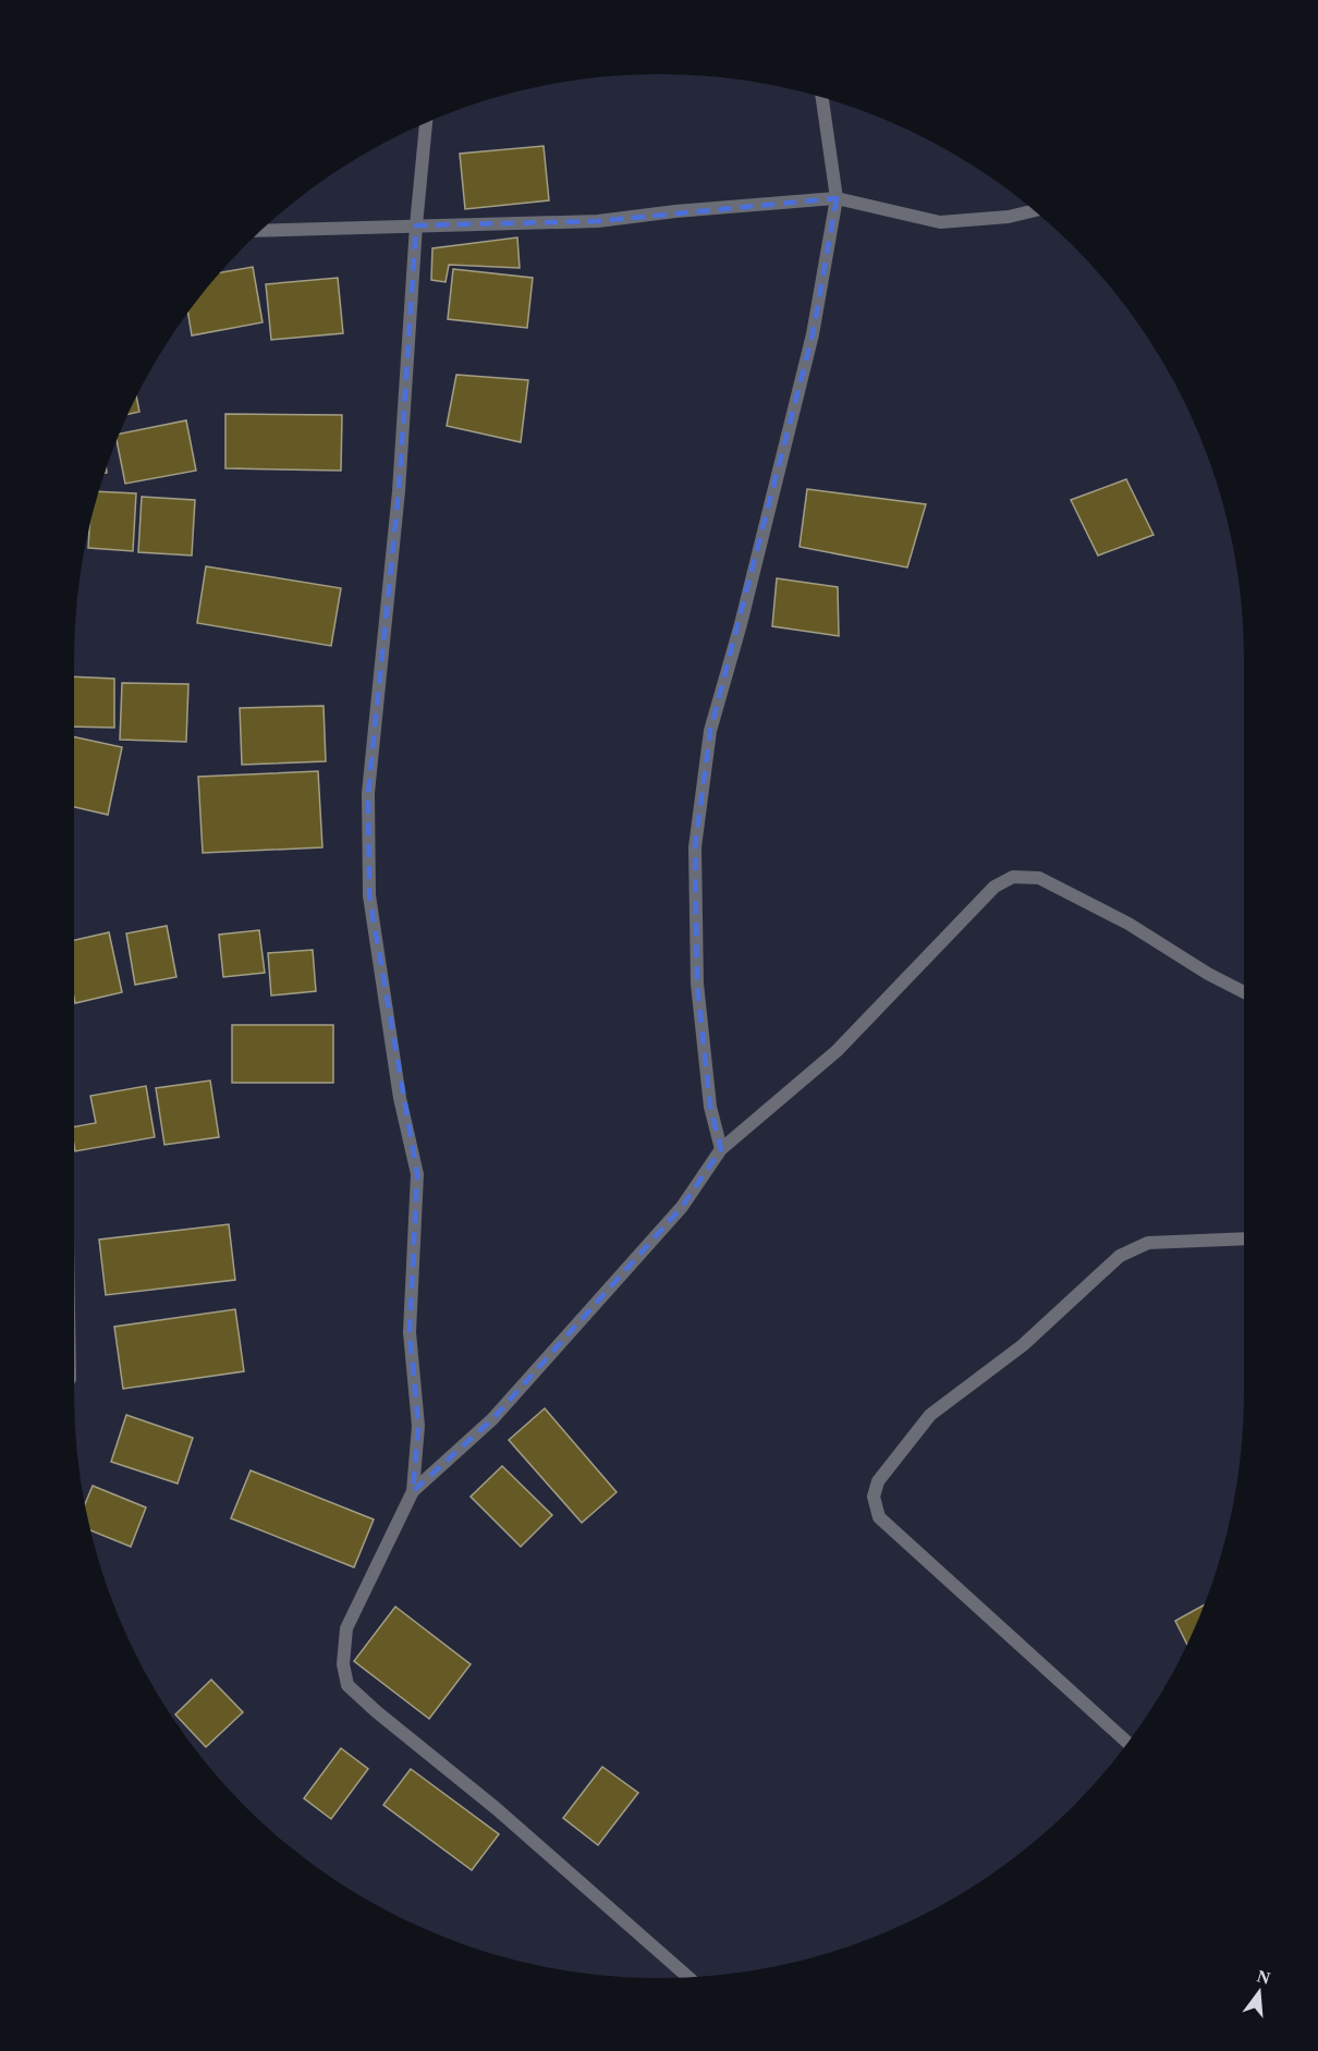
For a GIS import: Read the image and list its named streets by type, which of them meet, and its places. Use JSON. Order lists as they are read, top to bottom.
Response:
{
  "north": "top"
}
